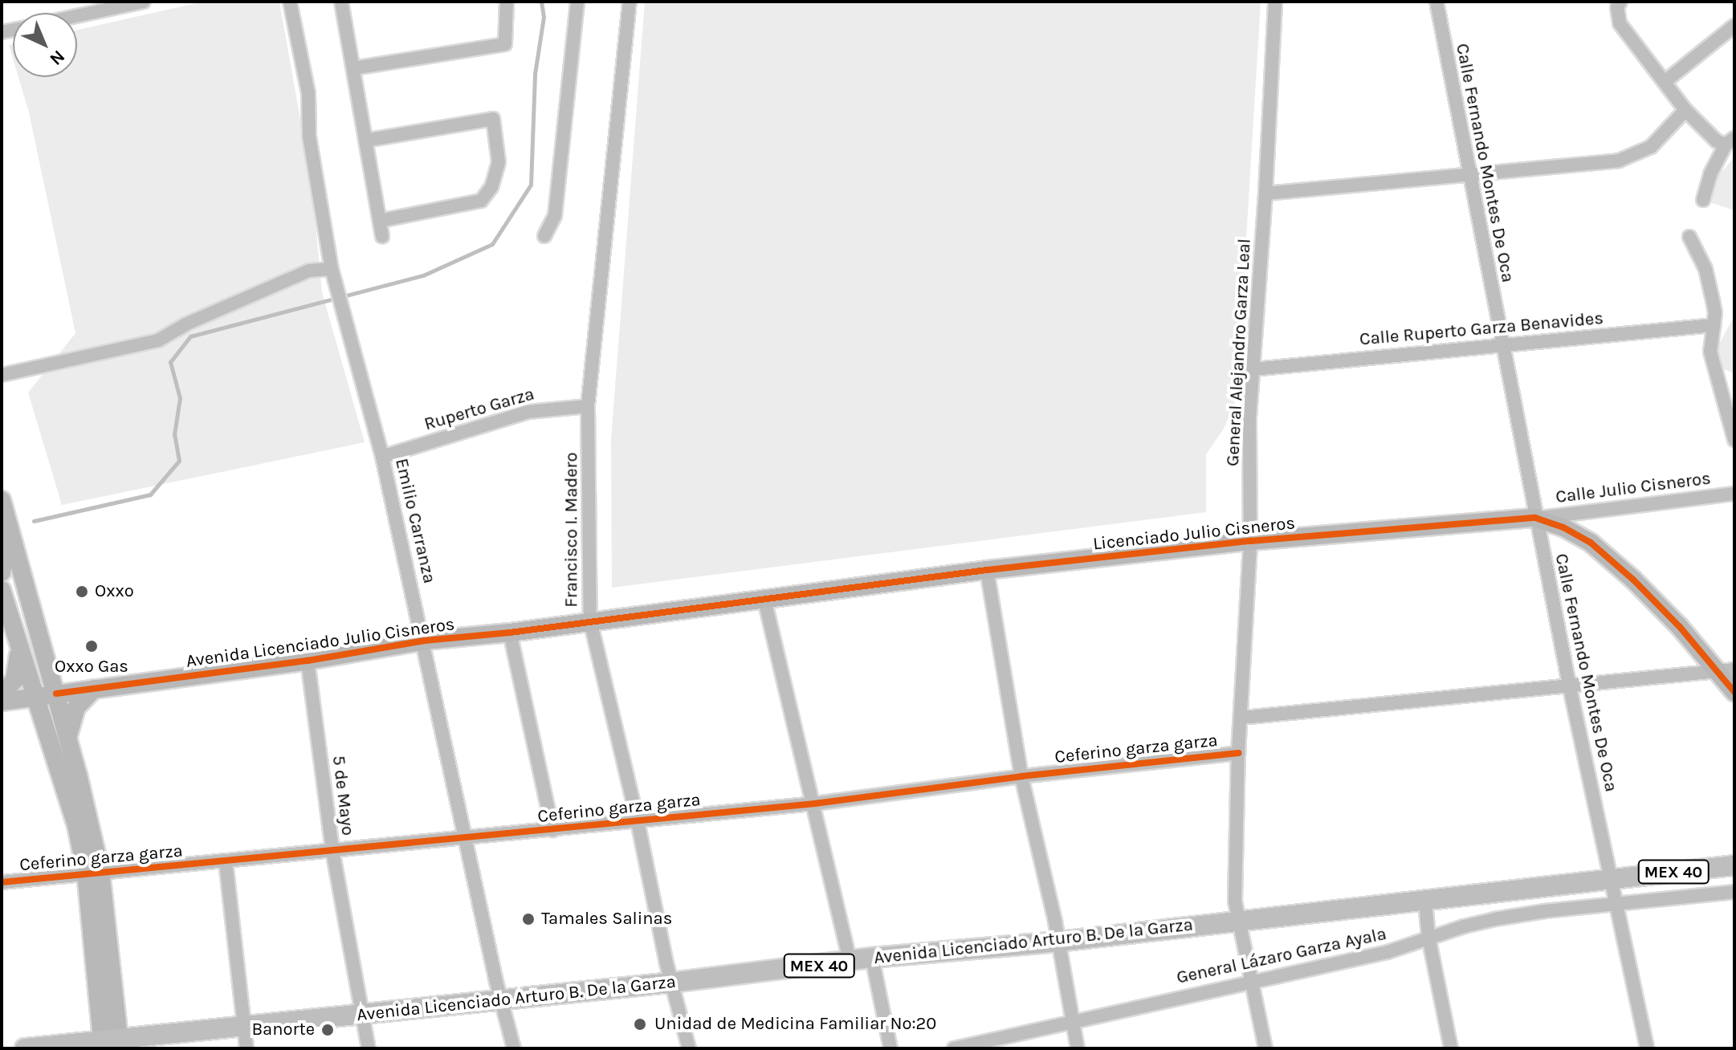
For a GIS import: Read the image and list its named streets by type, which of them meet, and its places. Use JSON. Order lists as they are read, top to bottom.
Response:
{
  "streets": {
    "main road": ["MEX 40", "Avenida Licenciado Arturo B. De la Garza"],
    "street": [
      "Calle Fernando Montes De Oca",
      "Calle Ruperto Garza Benavides",
      "General Alejandro Garza Leal",
      "Ruperto Garza",
      "Calle Julio Cisneros",
      "Emilio Carranza",
      "Francisco I. Madero",
      "Licenciado Julio Cisneros",
      "Avenida Licenciado Julio Cisneros",
      "Ceferino garza garza",
      "5 de Mayo",
      "General Lázaro Garza Ayala"
    ]
  },
  "crossings": [
    ["Calle Fernando Montes De Oca", "Calle Ruperto Garza Benavides"],
    ["Calle Fernando Montes De Oca", "Calle Julio Cisneros"],
    ["Calle Fernando Montes De Oca", "Licenciado Julio Cisneros"],
    ["Calle Fernando Montes De Oca", "Avenida Licenciado Arturo B. De la Garza"],
    ["Calle Fernando Montes De Oca", "General Lázaro Garza Ayala"],
    ["Calle Ruperto Garza Benavides", "General Alejandro Garza Leal"],
    ["General Alejandro Garza Leal", "Licenciado Julio Cisneros"],
    ["General Alejandro Garza Leal", "Ceferino garza garza"],
    ["General Alejandro Garza Leal", "Avenida Licenciado Arturo B. De la Garza"],
    ["General Alejandro Garza Leal", "General Lázaro Garza Ayala"],
    ["Ruperto Garza", "Emilio Carranza"],
    ["Ruperto Garza", "Francisco I. Madero"],
    ["Calle Julio Cisneros", "Licenciado Julio Cisneros"],
    ["Emilio Carranza", "Avenida Licenciado Julio Cisneros"],
    ["Emilio Carranza", "Ceferino garza garza"],
    ["Emilio Carranza", "Avenida Licenciado Arturo B. De la Garza"],
    ["Francisco I. Madero", "Licenciado Julio Cisneros"],
    ["Francisco I. Madero", "Avenida Licenciado Julio Cisneros"],
    ["Francisco I. Madero", "Ceferino garza garza"],
    ["Francisco I. Madero", "Avenida Licenciado Arturo B. De la Garza"],
    ["Licenciado Julio Cisneros", "Avenida Licenciado Julio Cisneros"],
    ["Avenida Licenciado Julio Cisneros", "5 de Mayo"],
    ["Ceferino garza garza", "5 de Mayo"],
    ["5 de Mayo", "Avenida Licenciado Arturo B. De la Garza"]
  ],
  "places": [
    "Oxxo",
    "Oxxo Gas",
    "Tamales Salinas",
    "Unidad de Medicina Familiar No:20",
    "Banorte"
  ],
  "north": "bottom right"
}
